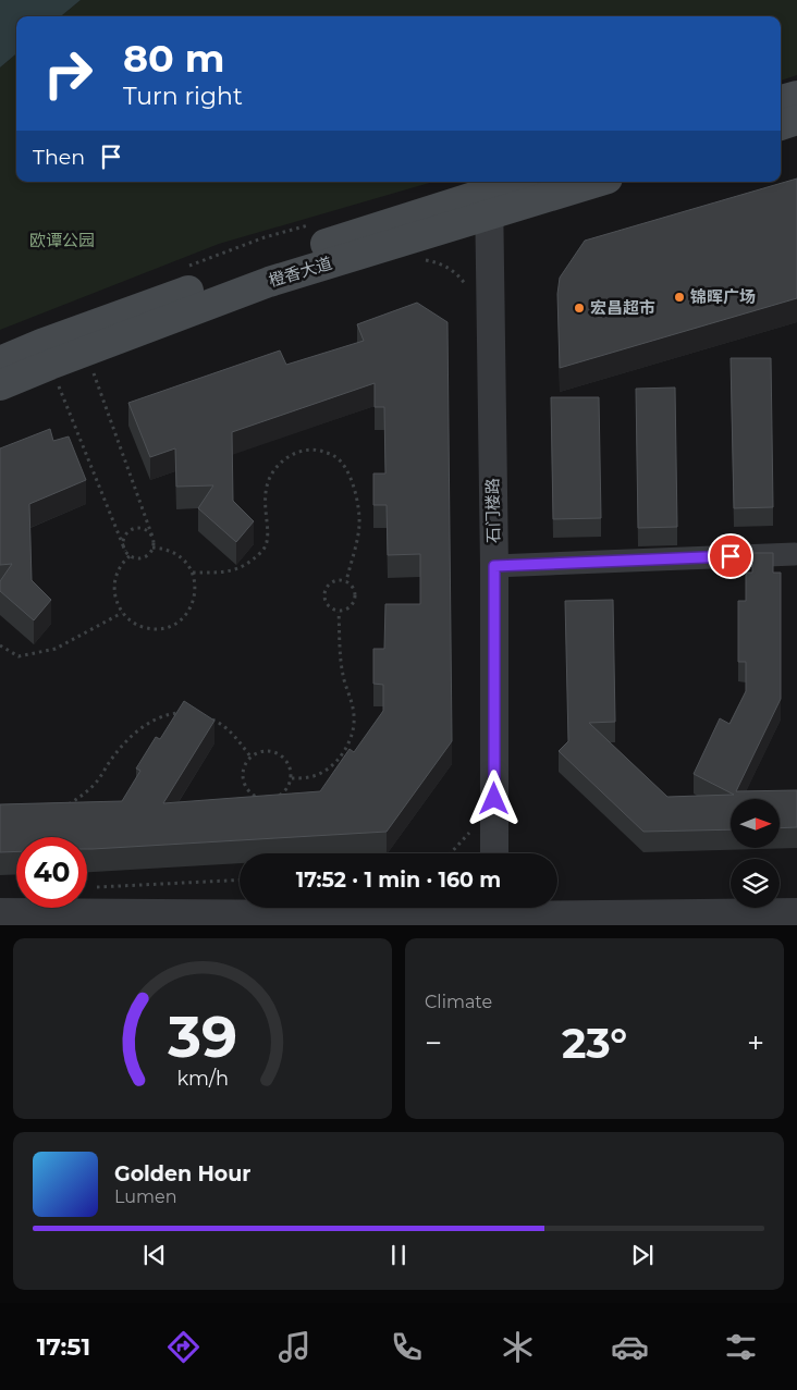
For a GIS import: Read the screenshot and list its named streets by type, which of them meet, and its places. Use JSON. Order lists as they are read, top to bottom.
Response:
{
  "streets": {
    "main road": ["橙香大道"],
    "street": ["石门楼路"]
  },
  "crossings": [
    ["橙香大道", "石门楼路"]
  ],
  "parks": ["欧谭公园"],
  "places": ["锦晖广场", "宏昌超市"],
  "north": "right",
  "page": {
    "turn": ["80 m", "Turn right"],
    "then": "Then",
    "limit": "40",
    "trip": "17:52 · 1 min · 160 m",
    "tile": "Climate",
    "heat": ["−", "23°", "+"],
    "song": ["Golden Hour", "Lumen"],
    "tabs": "17:51",
    "gauge": ["39", "km/h"]
  }
}
